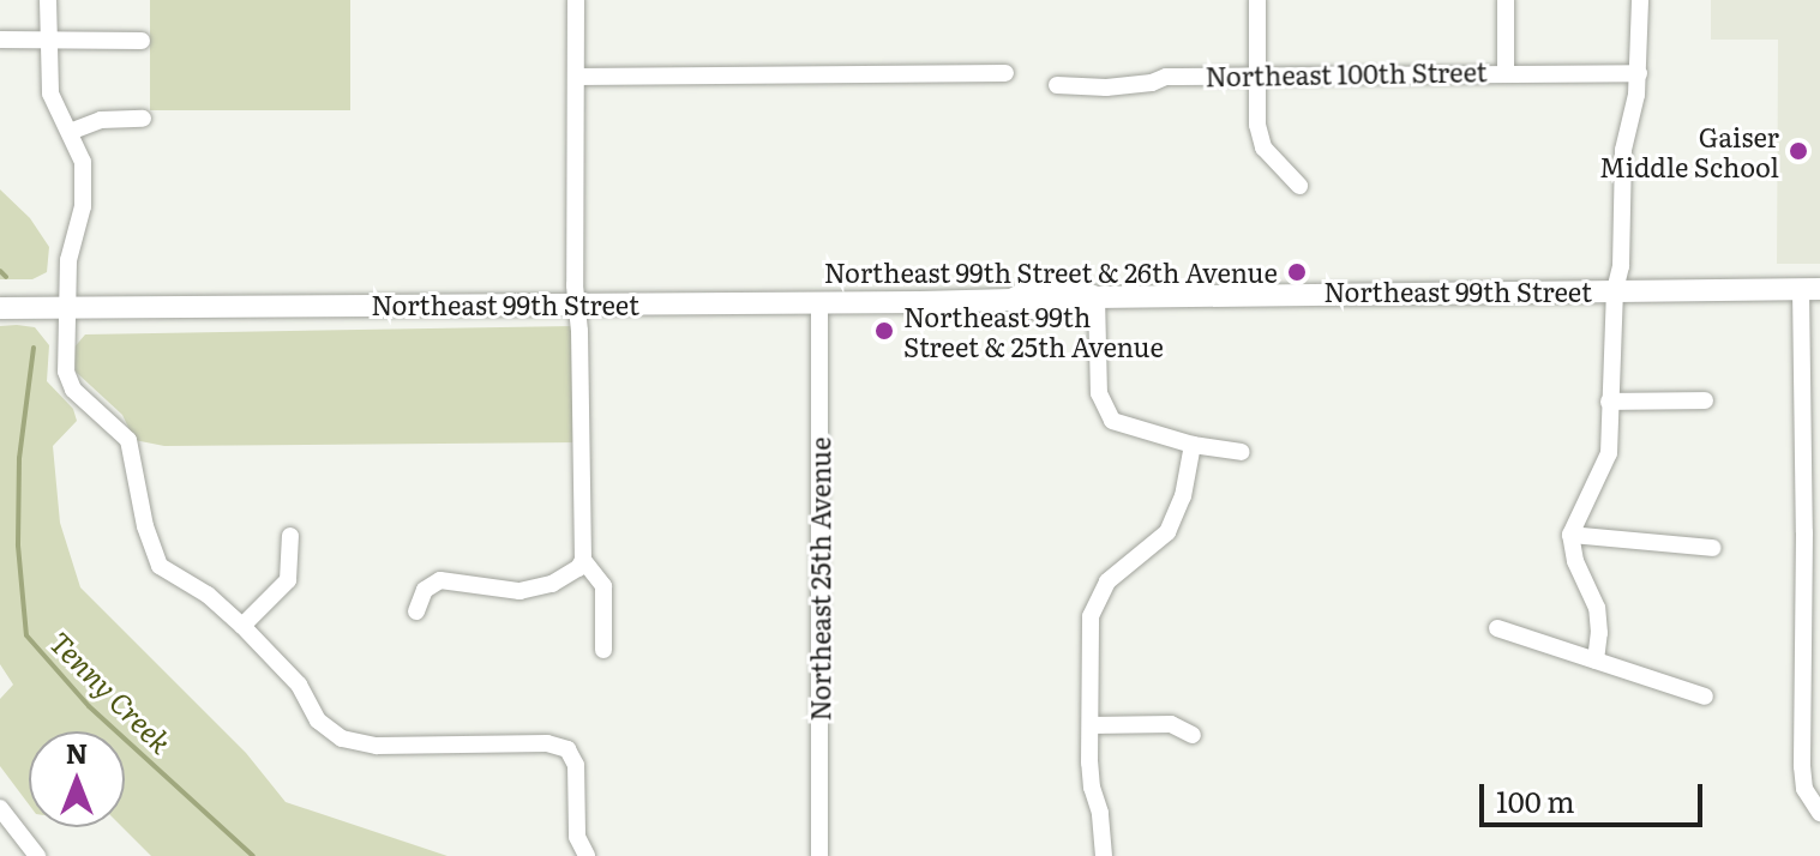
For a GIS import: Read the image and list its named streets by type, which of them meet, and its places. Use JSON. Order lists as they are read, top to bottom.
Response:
{
  "streets": {
    "main road": ["Northeast 99th Street"],
    "street": ["Northeast 100th Street", "Northeast 25th Avenue"]
  },
  "crossings": [
    ["Northeast 99th Street", "Northeast 25th Avenue"]
  ],
  "water": ["Tenny Creek"],
  "places": ["Gaiser Middle School", "Northeast 99th Street & 26th Avenue", "Northeast 99th Street & 25th Avenue"],
  "scale_bar": "100 m",
  "north": "top"
}
